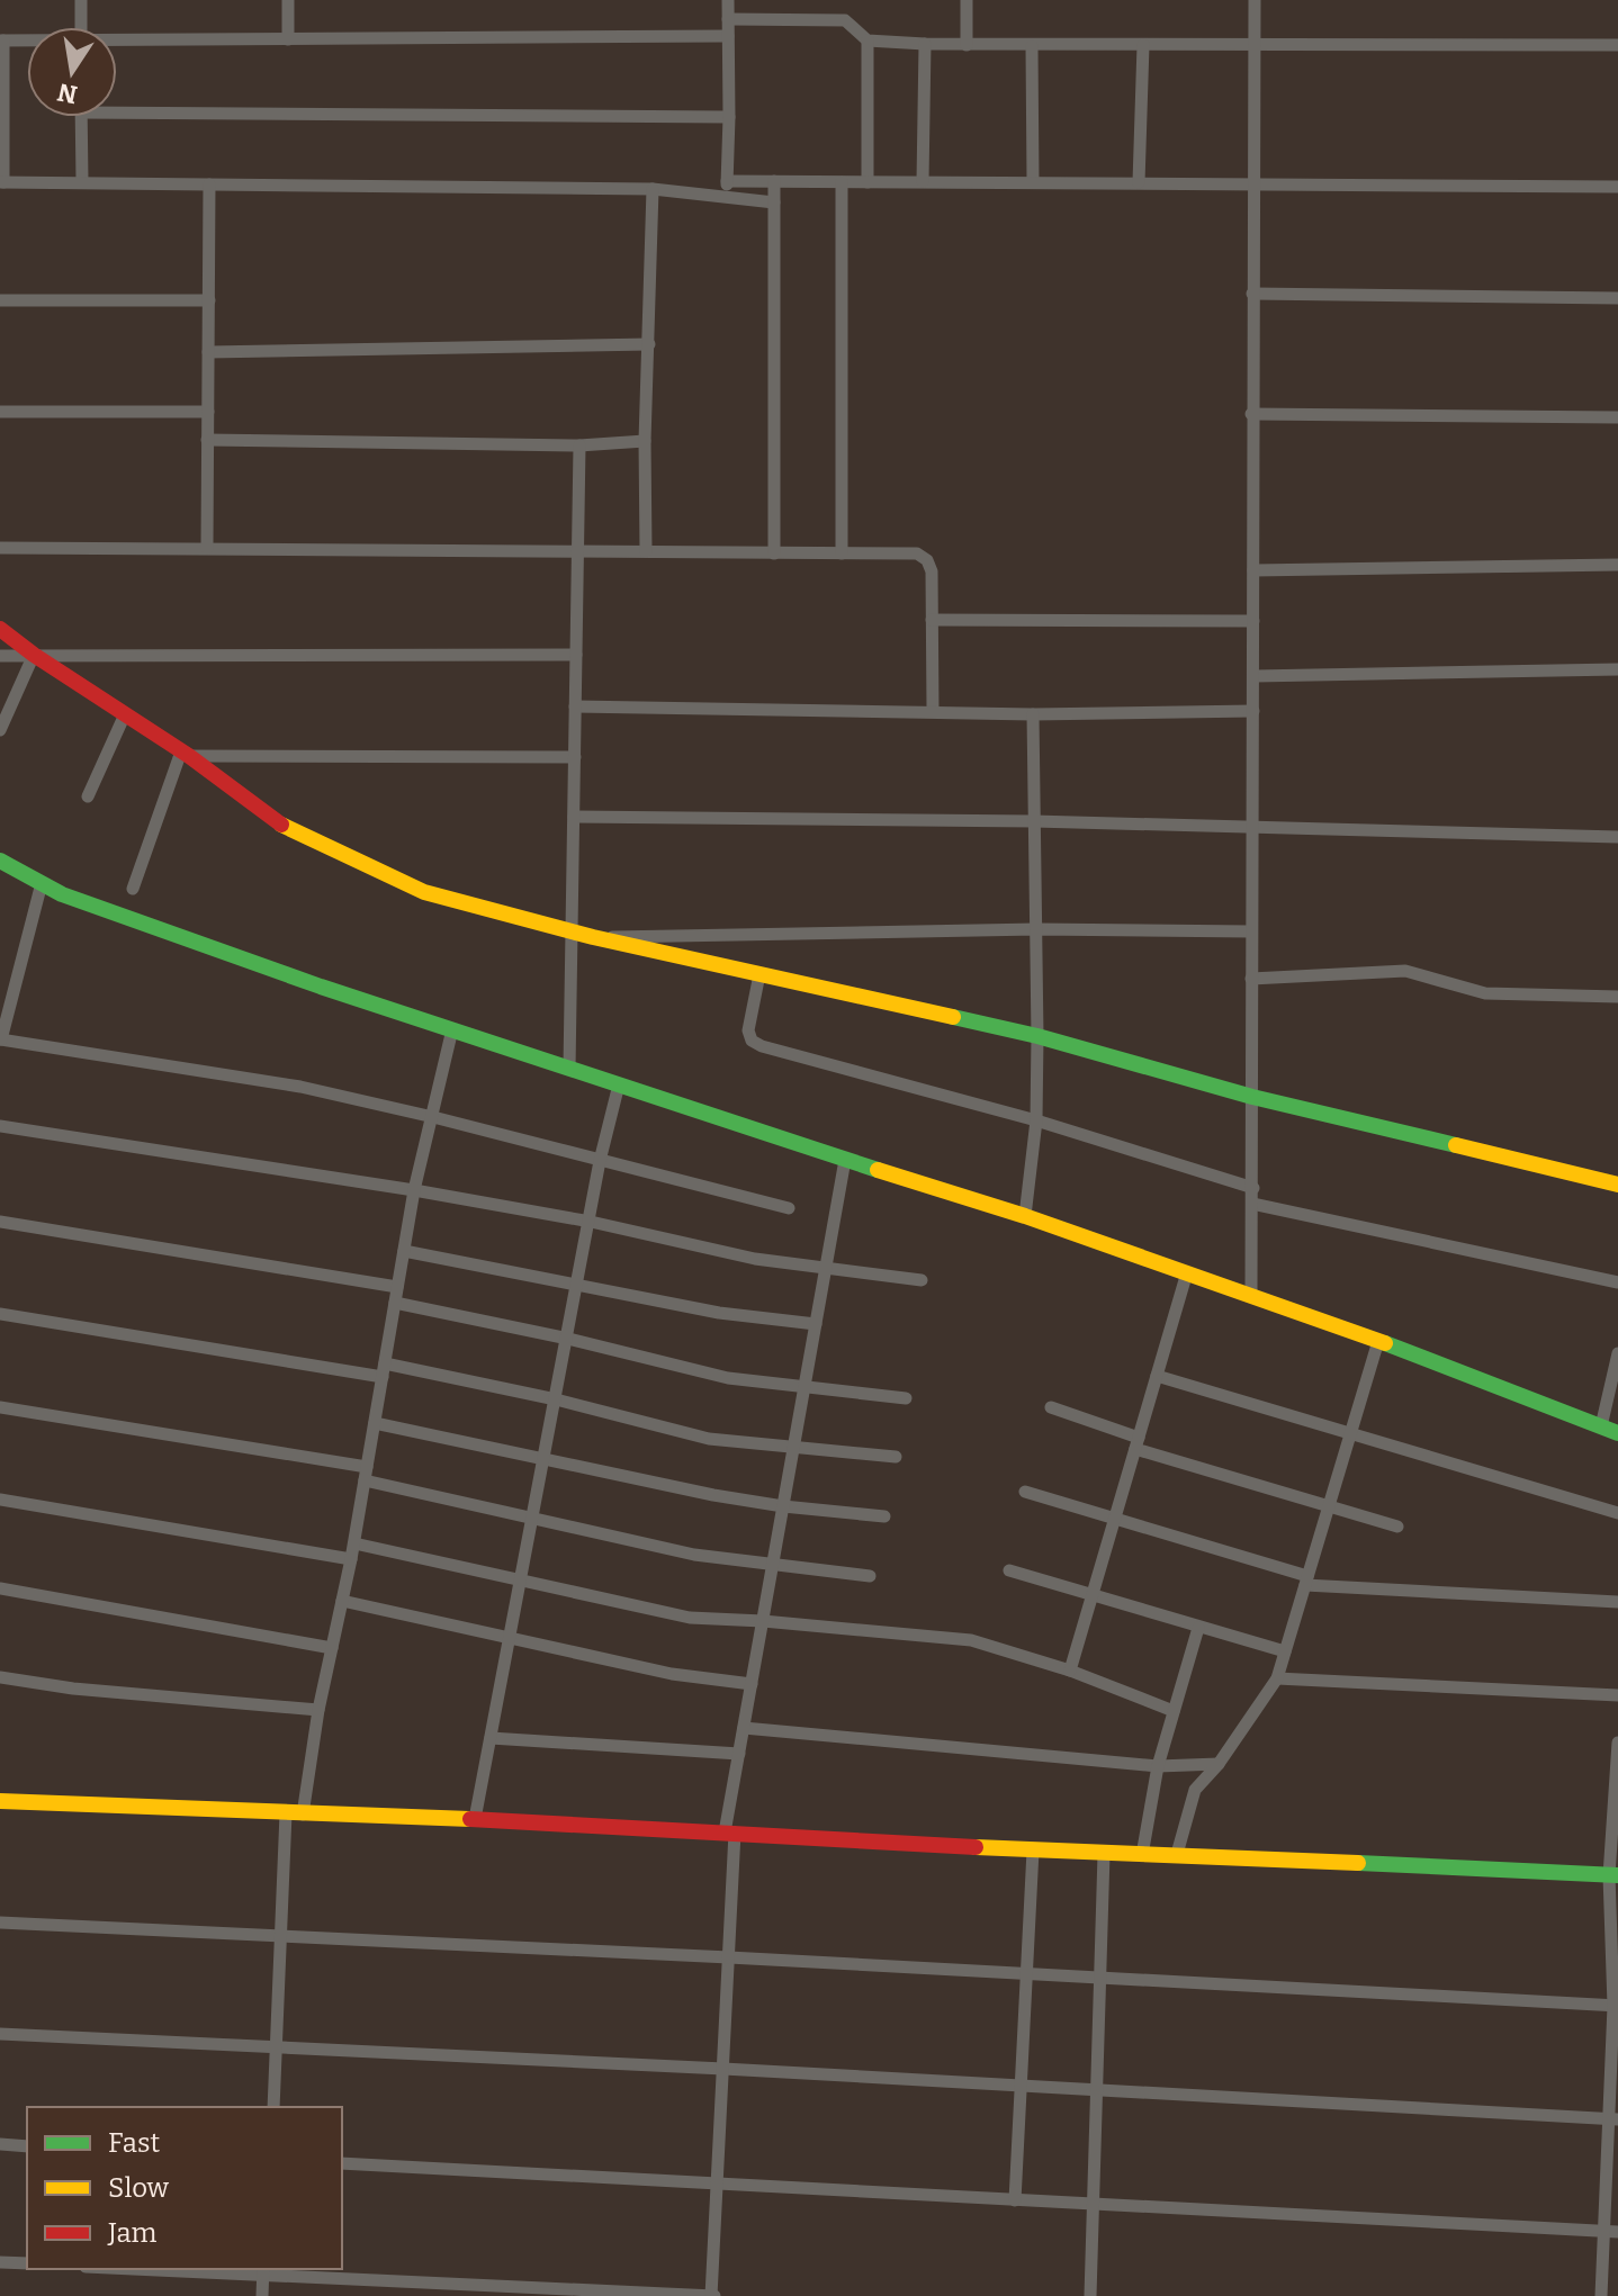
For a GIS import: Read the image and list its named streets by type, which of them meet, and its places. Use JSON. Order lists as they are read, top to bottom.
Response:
{
  "legend": ["Fast", "Slow", "Jam"],
  "north": "bottom"
}
